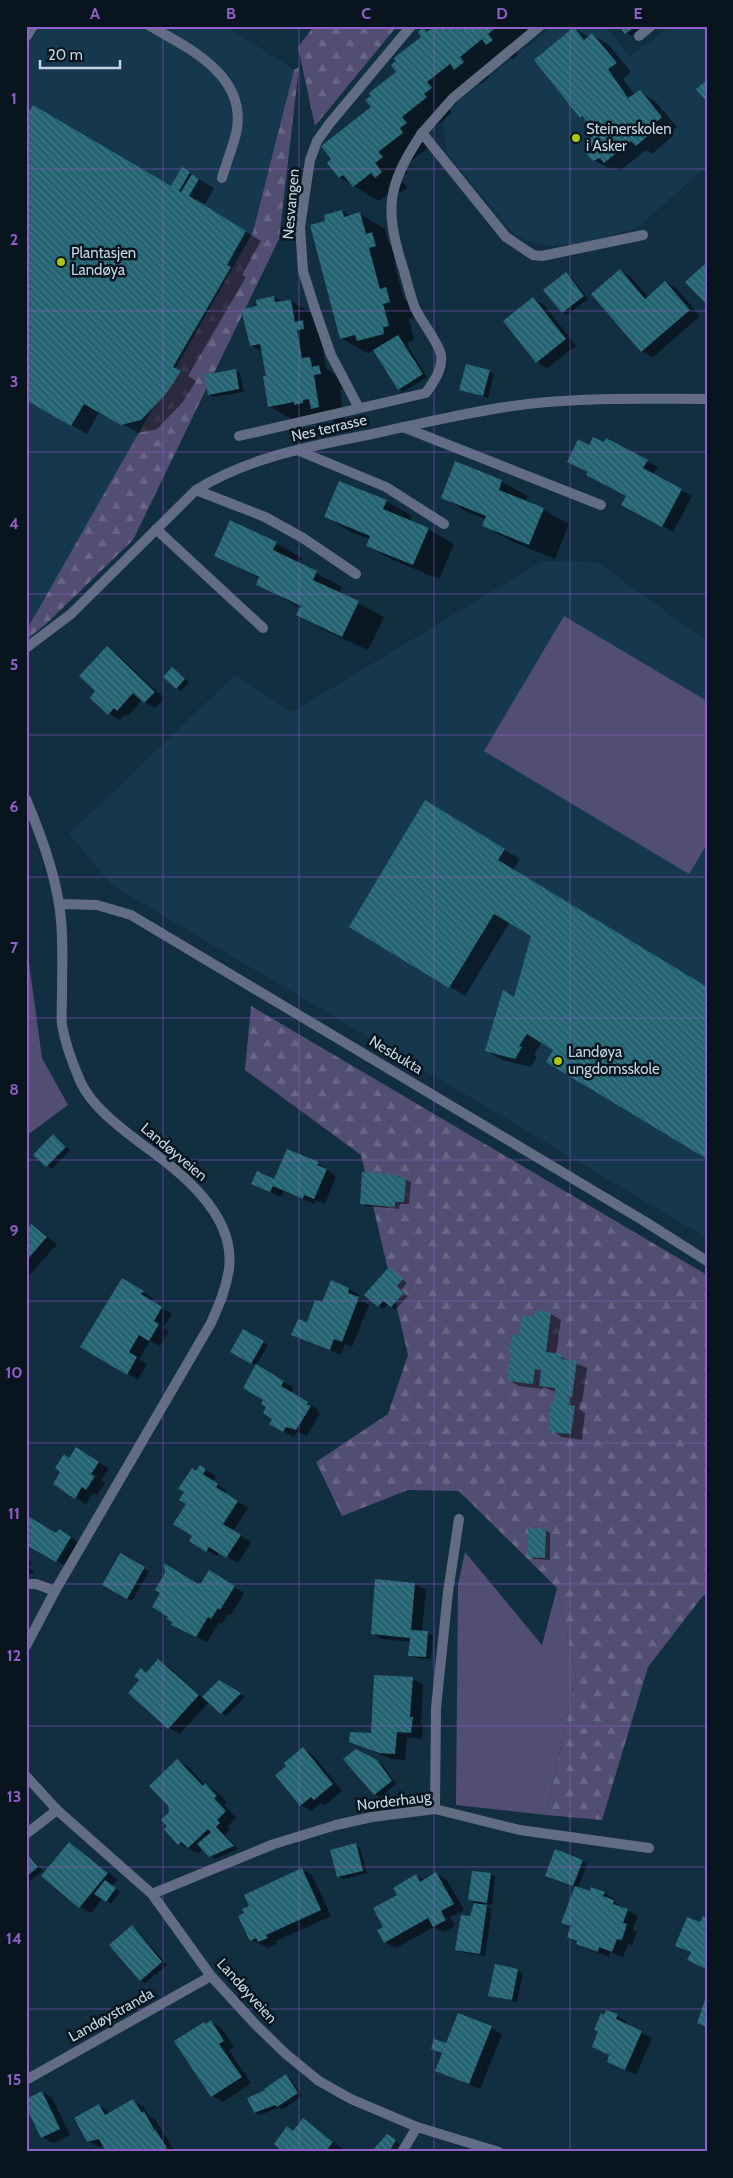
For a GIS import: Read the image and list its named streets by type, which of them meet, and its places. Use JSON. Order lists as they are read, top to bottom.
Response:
{
  "streets": {
    "street": [
      "Nesvangen",
      "Nes terrasse",
      "Nesbukta",
      "Landøyveien",
      "Norderhaug",
      "Landøystranda"
    ]
  },
  "crossings": [
    ["Nesbukta", "Landøyveien"],
    ["Landøyveien", "Norderhaug"],
    ["Landøyveien", "Landøystranda"]
  ],
  "places": ["Steinerskolen i Asker", "Plantasjen Landøya", "Landøya ungdomsskole"],
  "scale_bar": "20 m",
  "grid": {
    "columns": [
      "A",
      "B",
      "C",
      "D",
      "E"
    ],
    "rows": [
      "1",
      "2",
      "3",
      "4",
      "5",
      "6",
      "7",
      "8",
      "9",
      "10",
      "11",
      "12",
      "13",
      "14",
      "15"
    ]
  }
}
